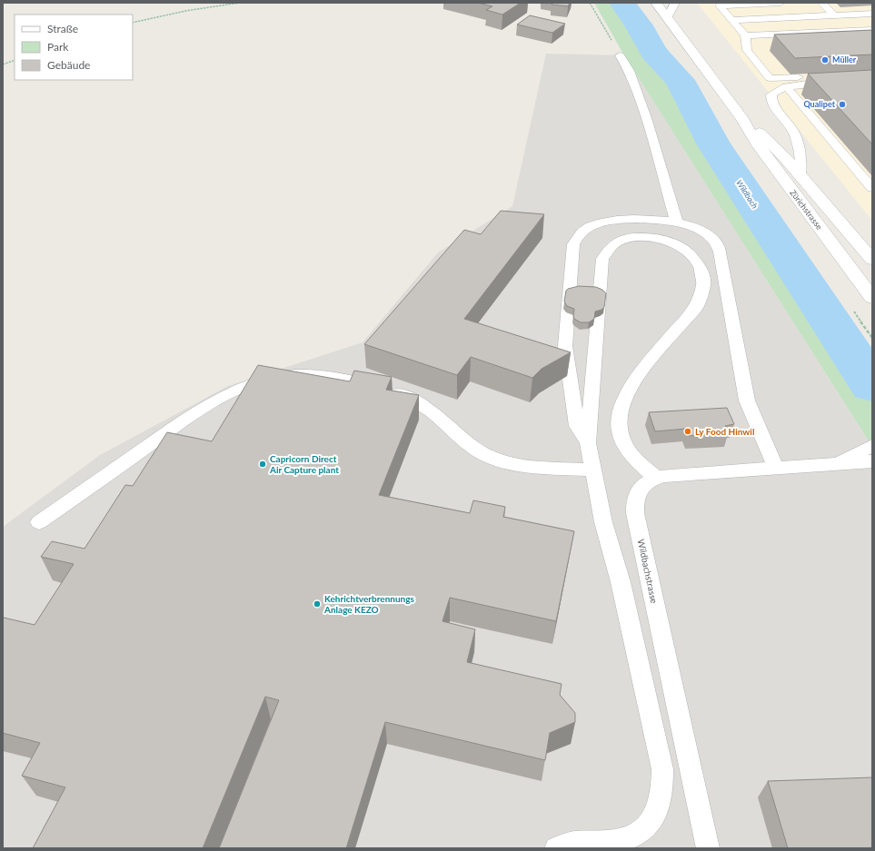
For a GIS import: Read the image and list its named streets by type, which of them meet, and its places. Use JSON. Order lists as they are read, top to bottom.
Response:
{
  "streets": {
    "main road": ["Zürichstrasse"],
    "lane": ["Wildbachstrasse"]
  },
  "water": ["Wildbach"],
  "places": [
    "Müller",
    "Qualipet",
    "Ly Food Hinwil",
    "Capricorn Direct Air Capture plant",
    "Kehrichtverbrennungs Anlage KEZO"
  ],
  "legend": ["Straße", "Park", "Gebäude"]
}
